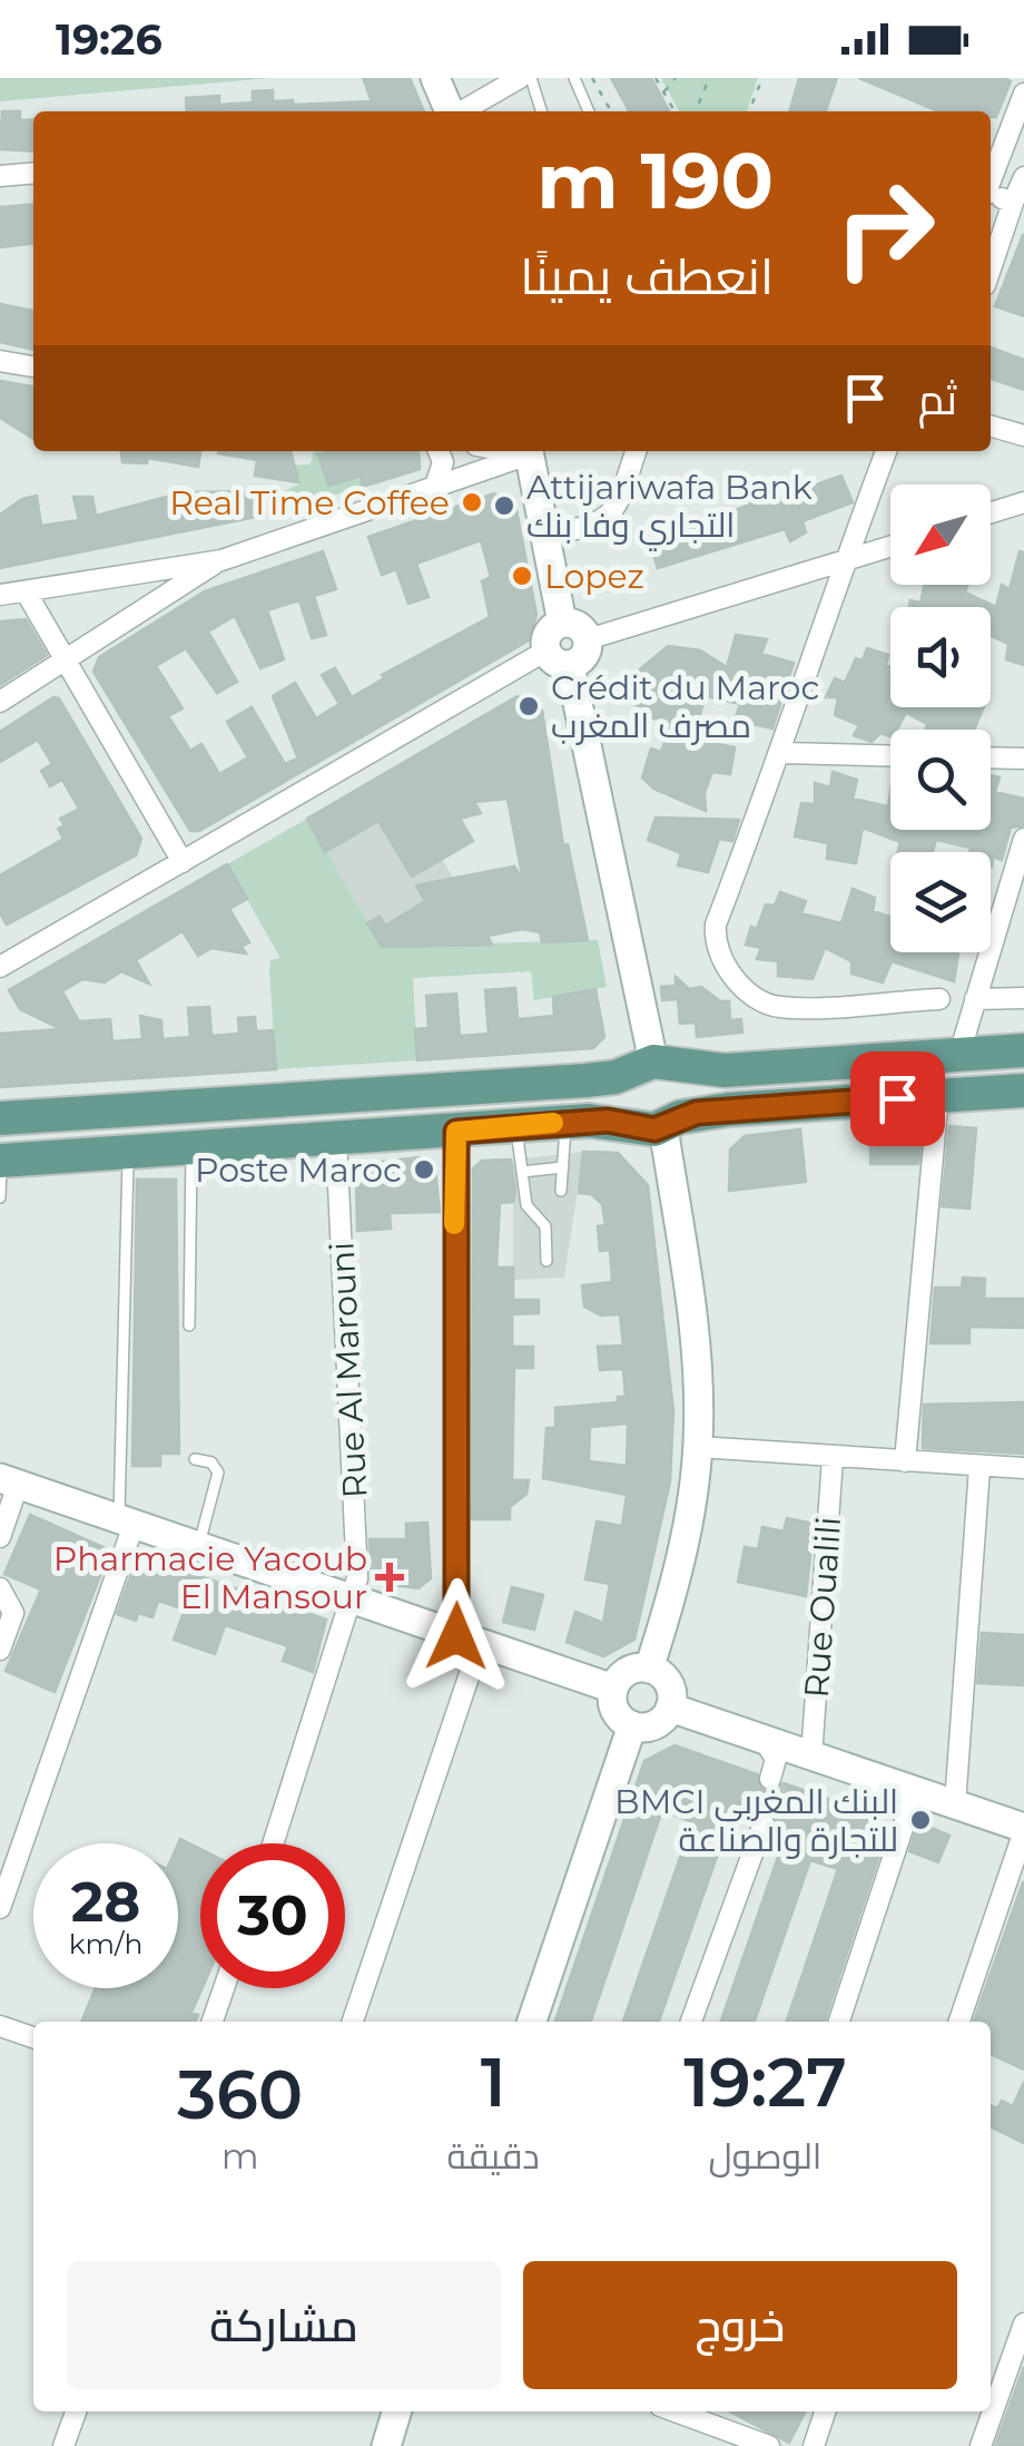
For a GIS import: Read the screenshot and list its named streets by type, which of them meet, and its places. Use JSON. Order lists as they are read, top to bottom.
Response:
{
  "streets": {
    "street": ["Rue Al Marouni", "Rue Oualili"]
  },
  "places": {
    "other": [
      "Real Time Coffee",
      "Attijariwafa Bank التجاري وفا بنك",
      "Lopez",
      "Crédit du Maroc مصرف المغرب",
      "Poste Maroc",
      "BMCI البنك المغربي للتجارة والصناعة"
    ],
    "health": ["Pharmacie Yacoub El Mansour"]
  },
  "north": "bottom left",
  "page": {
    "status": "19:26",
    "turn": ["190 m", "انعطف يمينًا"],
    "then": "ثم",
    "speed": "28 km/h",
    "limit": "30",
    "eta": [
      "19:27",
      "الوصول",
      "1",
      "دقيقة",
      "360",
      "m"
    ],
    "buttons": ["خروج", "مشاركة"]
  }
}
